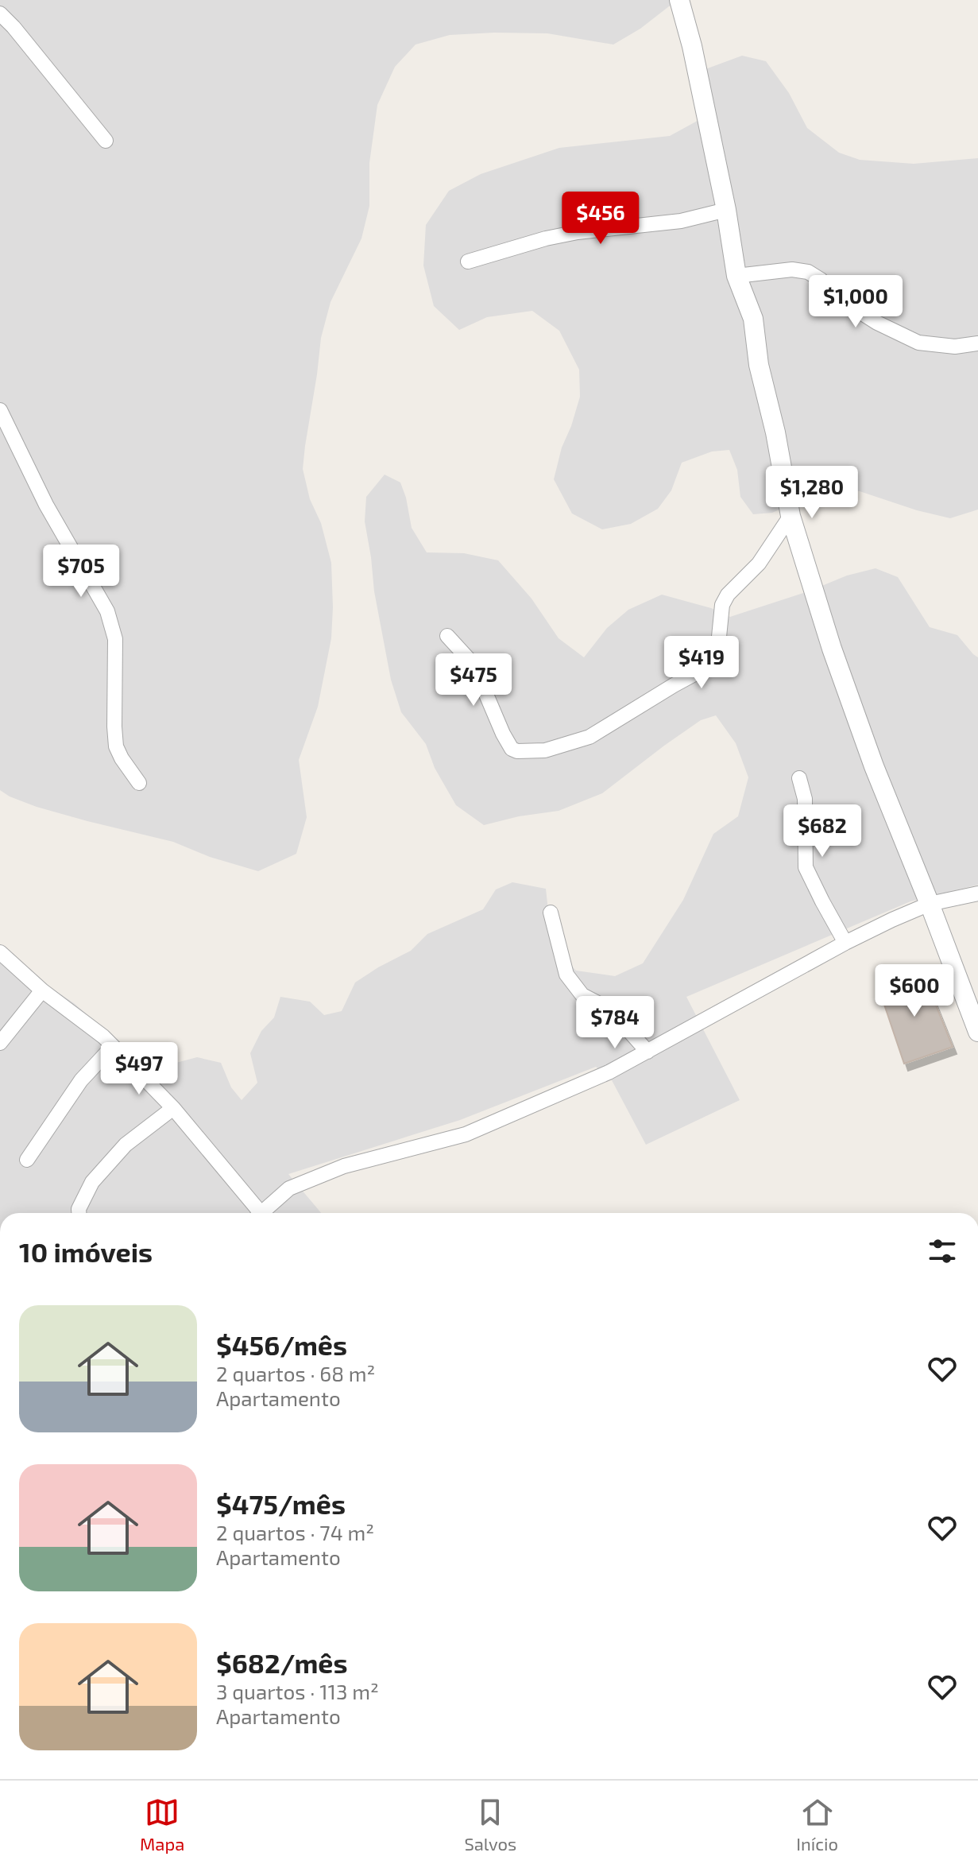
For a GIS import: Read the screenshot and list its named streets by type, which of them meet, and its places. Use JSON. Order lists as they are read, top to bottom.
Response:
{
  "page": {
    "price": [
      "$456",
      "$1,000",
      "$1,280",
      "$705",
      "$419",
      "$475",
      "$682",
      "$600",
      "$784",
      "$497"
    ],
    "heading": "10 imóveis",
    "list": [
      {
        "name": "$456/mês",
        "note": "2 quartos · 68 m² · Apartamento"
      },
      {
        "name": "$475/mês",
        "note": "2 quartos · 74 m² · Apartamento"
      },
      {
        "name": "$682/mês",
        "note": "3 quartos · 113 m² · Apartamento"
      }
    ],
    "tabs": ["Mapa", "Salvos", "Início"]
  }
}
